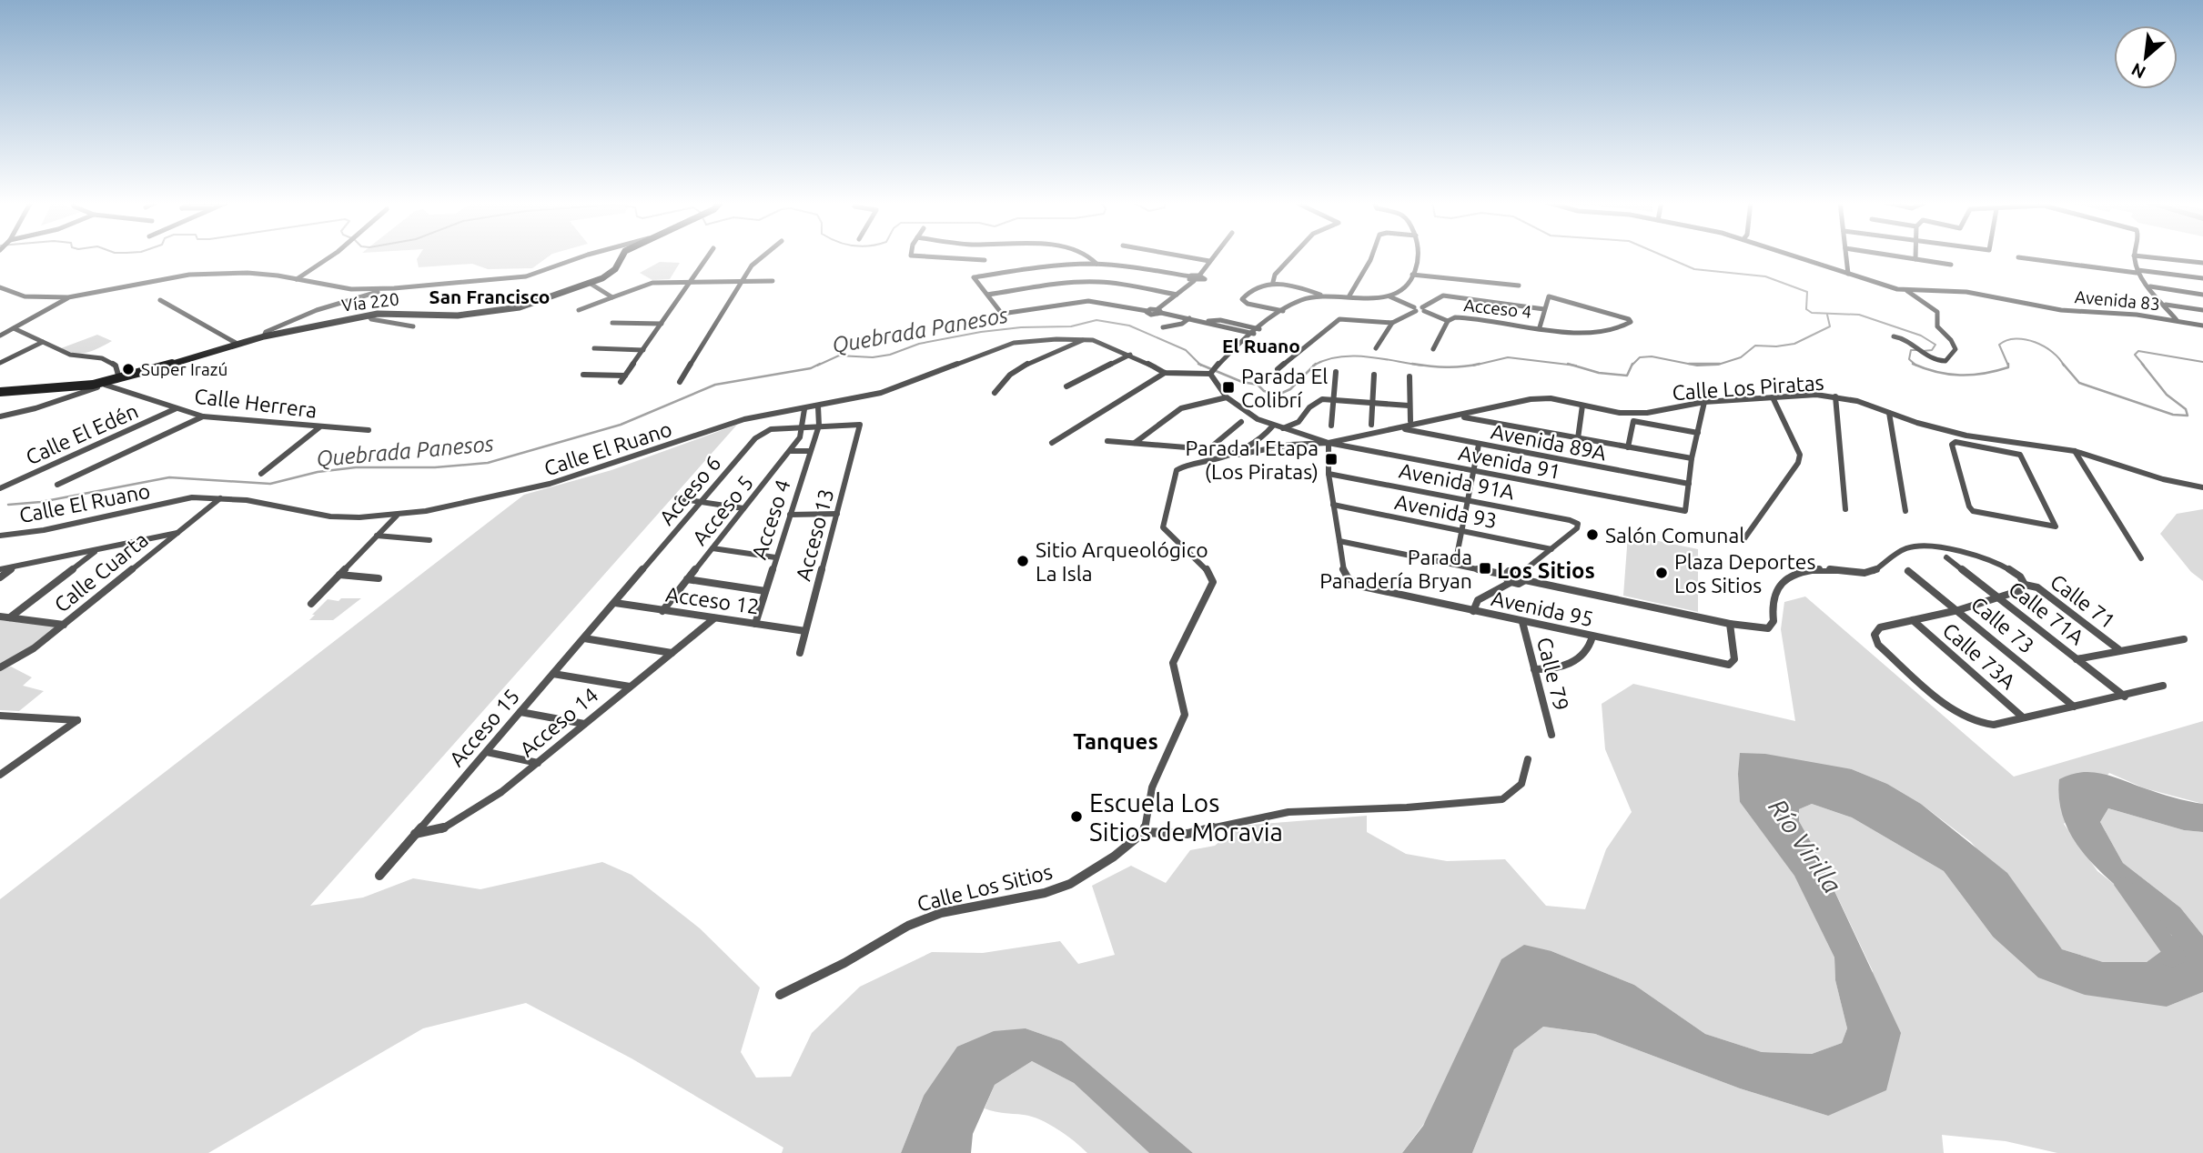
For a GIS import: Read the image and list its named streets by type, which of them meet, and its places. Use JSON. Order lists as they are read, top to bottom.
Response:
{
  "streets": {
    "main road": ["Vía 220"],
    "street": [
      "Avenida 83",
      "Acceso 4",
      "Calle Los Piratas",
      "Calle Herrera",
      "Calle El Edén",
      "Avenida 89A",
      "Calle El Ruano",
      "Avenida 91",
      "Avenida 91A",
      "Acceso 6",
      "Acceso 5",
      "Avenida 93",
      "Acceso 13",
      "Calle Cuarta",
      "Acceso 12",
      "Calle 71",
      "Avenida 95",
      "Calle 71A",
      "Calle 73",
      "Calle 73A",
      "Calle 79",
      "Acceso 14",
      "Acceso 15",
      "Calle Los Sitios"
    ]
  },
  "crossings": [
    ["Acceso 4", "Acceso 6"],
    ["Acceso 4", "Acceso 12"],
    ["Calle Los Piratas", "Avenida 89A"],
    ["Calle Los Piratas", "Avenida 91"],
    ["Calle Herrera", "Calle El Edén"],
    ["Avenida 89A", "Avenida 91"],
    ["Calle El Ruano", "Calle Cuarta"],
    ["Avenida 91A", "Avenida 93"],
    ["Acceso 6", "Acceso 5"],
    ["Acceso 6", "Acceso 13"],
    ["Acceso 6", "Acceso 12"],
    ["Acceso 6", "Acceso 15"],
    ["Acceso 5", "Acceso 12"],
    ["Acceso 13", "Acceso 12"],
    ["Acceso 12", "Acceso 14"],
    ["Acceso 12", "Acceso 15"],
    ["Calle 71", "Avenida 95"],
    ["Avenida 95", "Calle 79"],
    ["Acceso 14", "Acceso 15"]
  ],
  "districts": [
    "San Francisco",
    "El Ruano",
    "Los Sitios",
    "Tanques"
  ],
  "water": ["Quebrada Panesos", "Río Virilla"],
  "places": {
    "other": [
      "Super Irazú",
      "Salón Comunal",
      "Sitio Arqueológico La Isla",
      "Plaza Deportes Los Sitios",
      "Escuela Los Sitios de Moravia"
    ],
    "transit": ["Parada El Colibrí", "Parada I Etapa (Los Piratas)", "Parada Panadería Bryan"]
  },
  "north": "bottom left"
}
